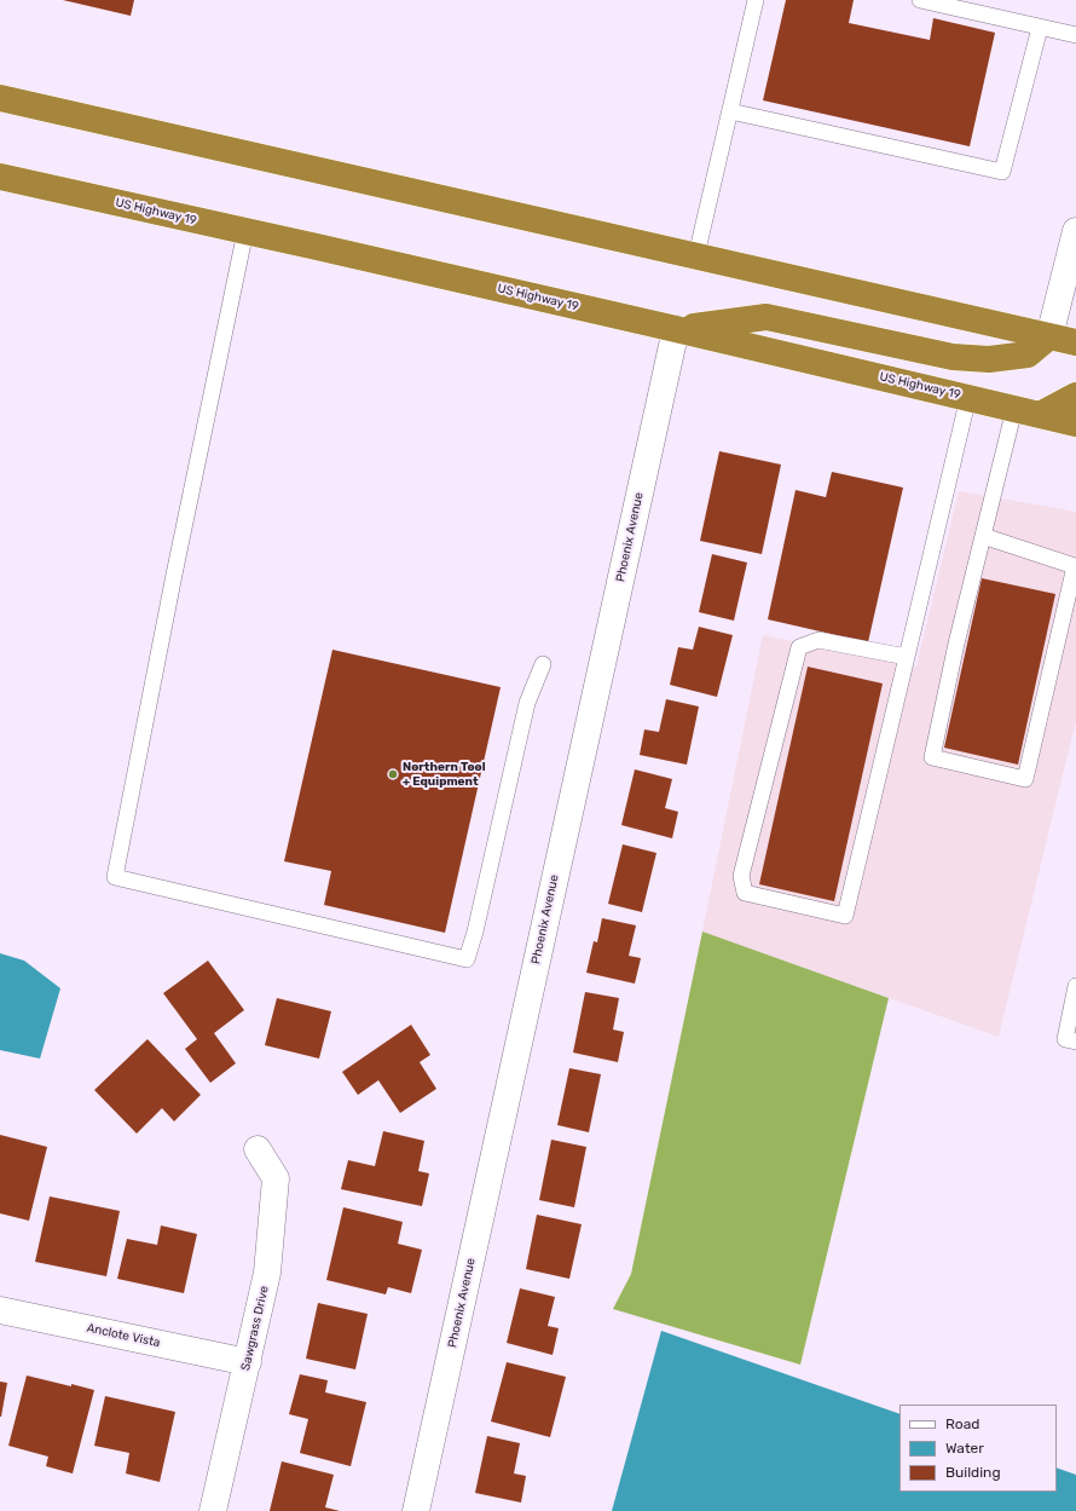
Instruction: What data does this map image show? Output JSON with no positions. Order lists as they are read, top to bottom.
{
  "streets": {
    "highway": ["US Highway 19"],
    "street": ["Phoenix Avenue", "Sawgrass Drive", "Anclote Vista"]
  },
  "crossings": [
    ["US Highway 19", "Phoenix Avenue"],
    ["Sawgrass Drive", "Anclote Vista"]
  ],
  "places": ["Northern Tool + Equipment"],
  "legend": ["Road", "Water", "Building"]
}
